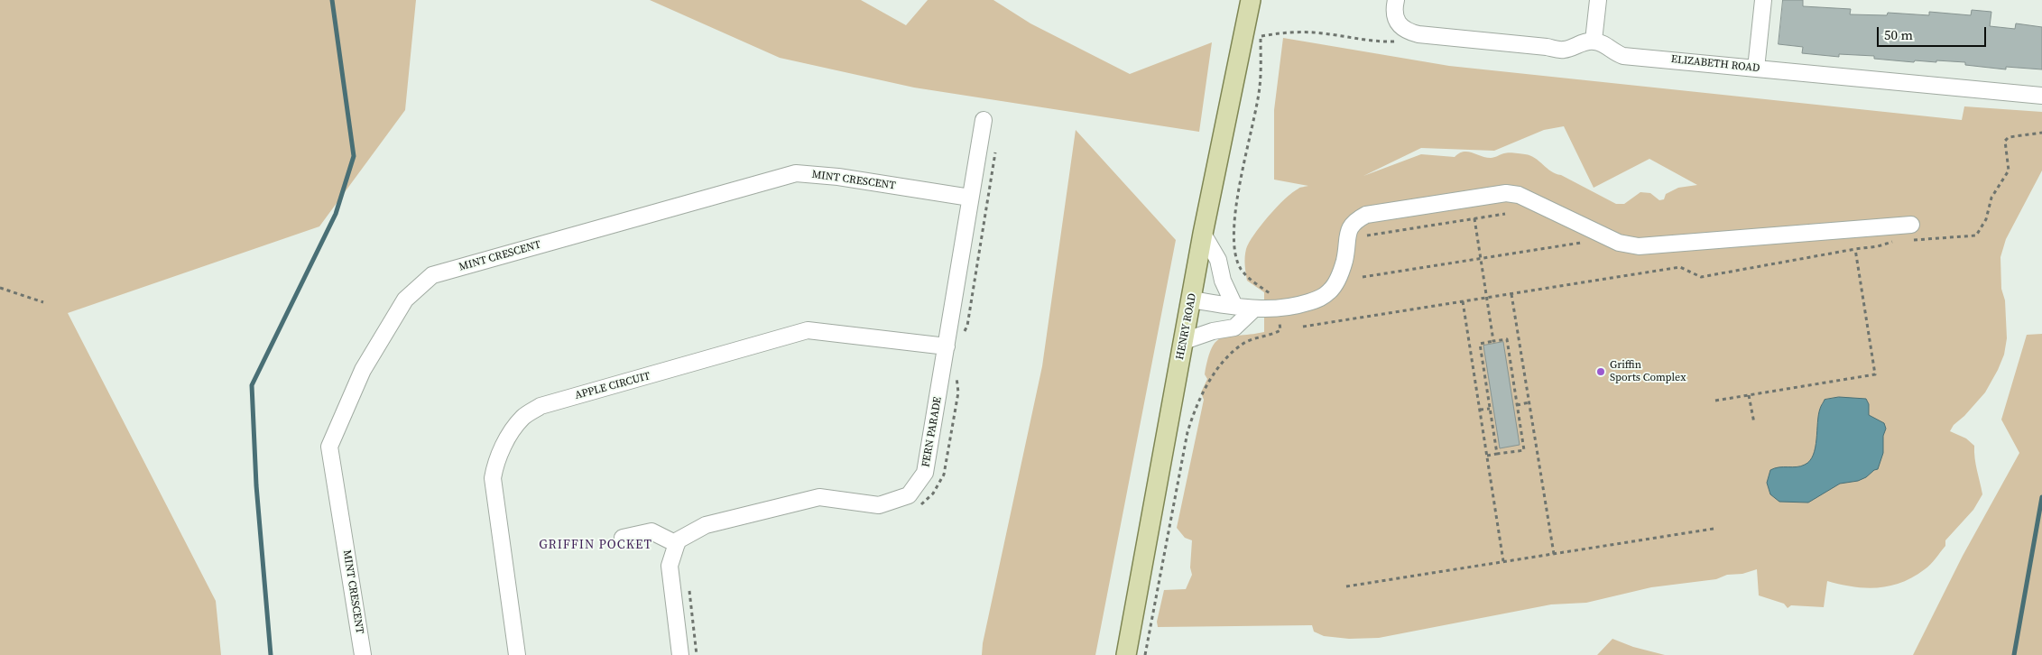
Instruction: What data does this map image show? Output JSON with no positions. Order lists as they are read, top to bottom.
{
  "streets": {
    "main road": ["HENRY ROAD"],
    "street": [
      "ELIZABETH ROAD",
      "MINT CRESCENT",
      "APPLE CIRCUIT",
      "FERN PARADE"
    ]
  },
  "crossings": [
    ["MINT CRESCENT", "FERN PARADE"],
    ["APPLE CIRCUIT", "FERN PARADE"]
  ],
  "districts": ["GRIFFIN POCKET"],
  "places": ["Griffin Sports Complex"],
  "scale_bar": "50 m"
}
